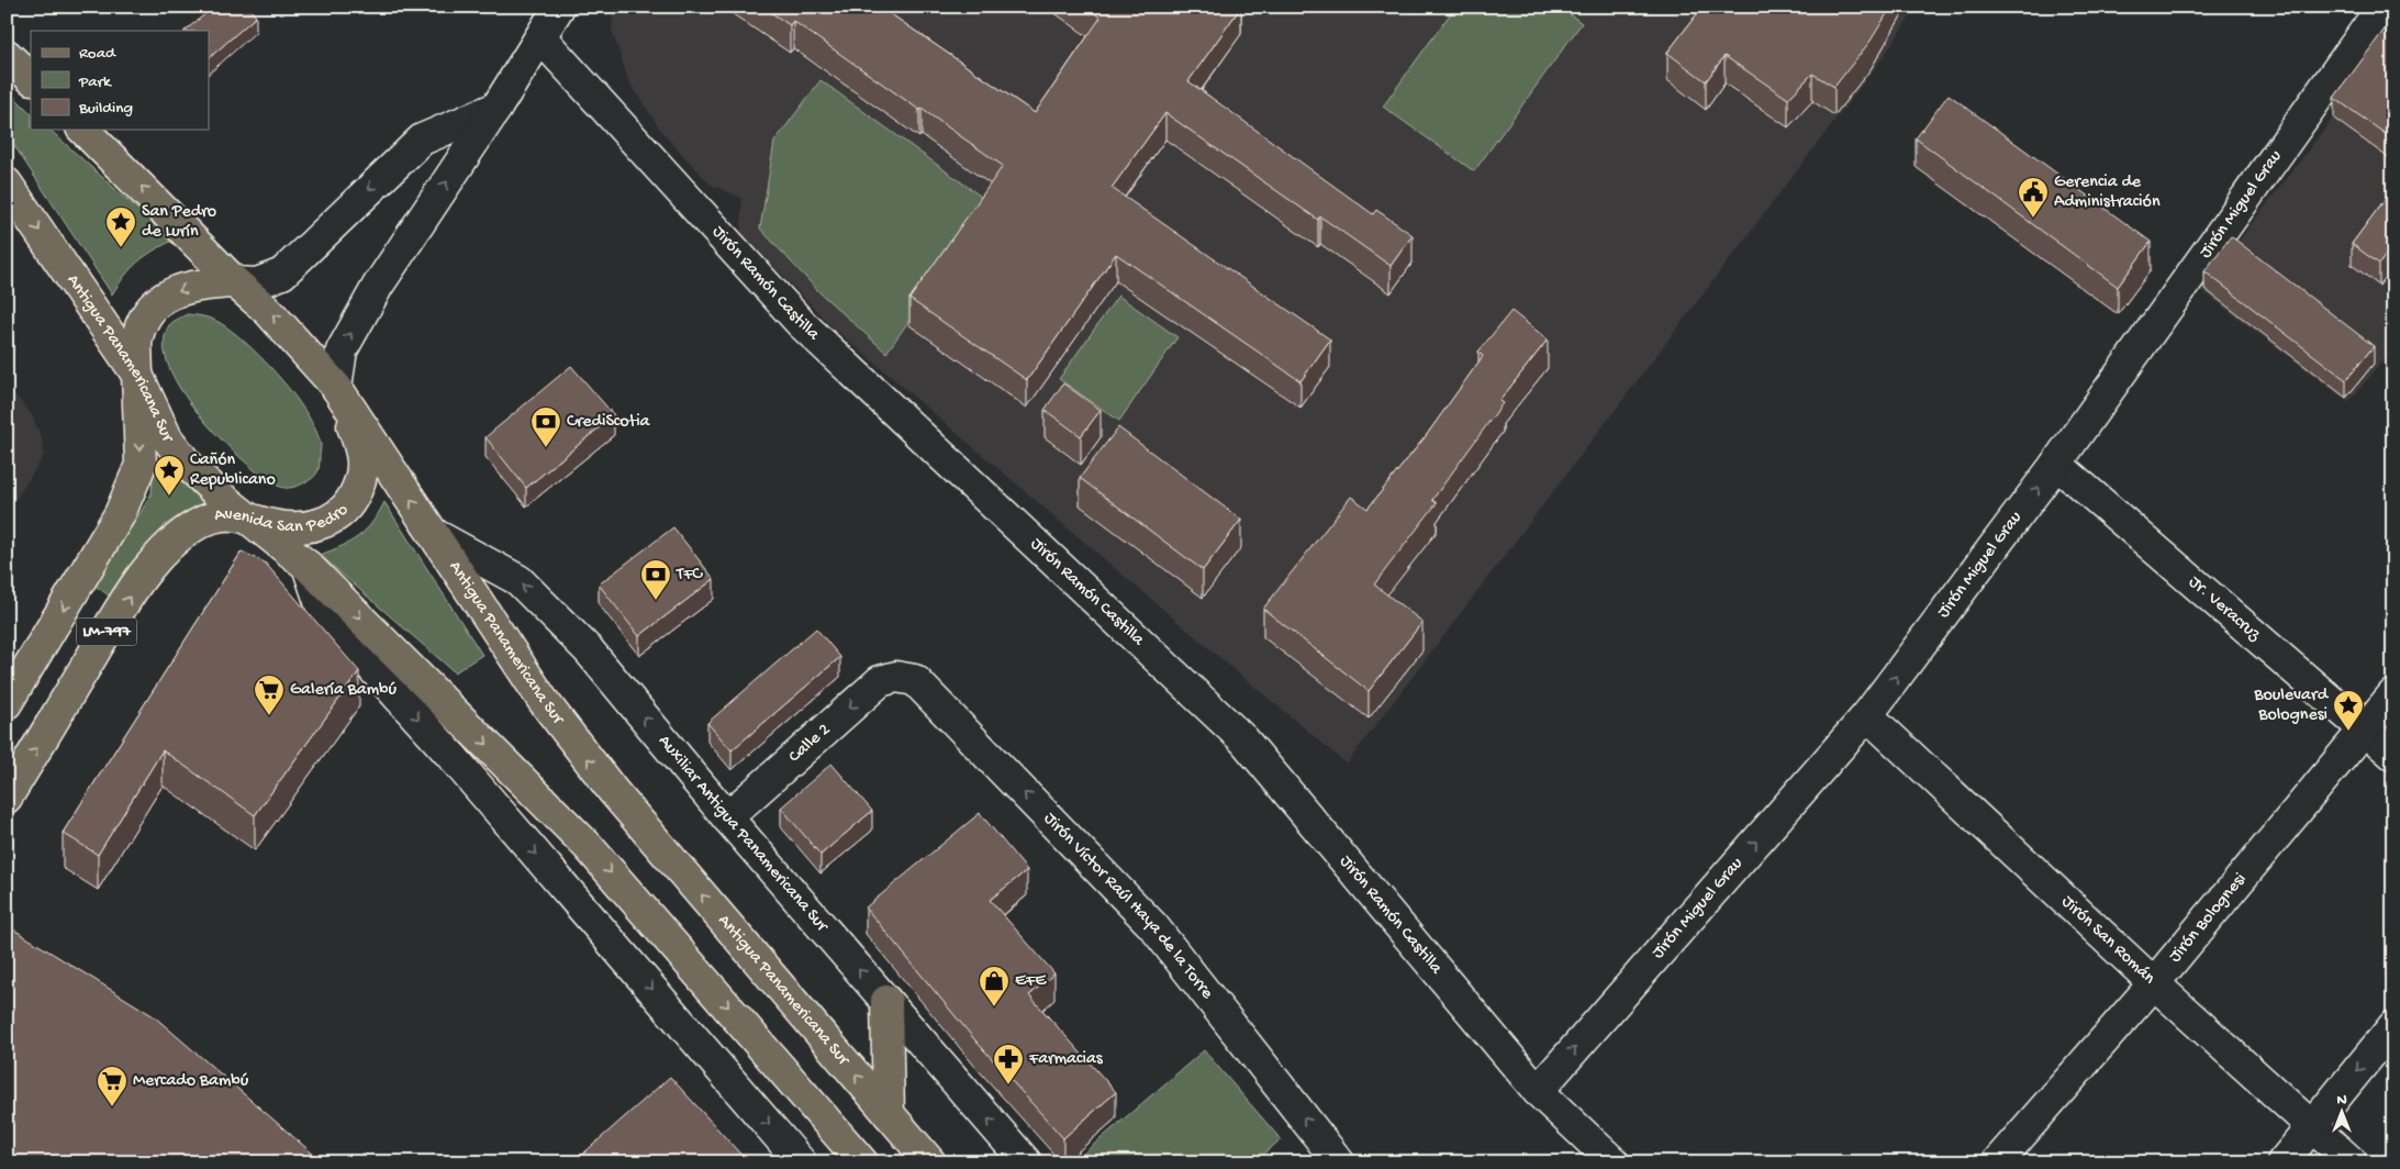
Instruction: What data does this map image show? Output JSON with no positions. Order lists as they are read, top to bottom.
{
  "streets": {
    "main road": ["Antigua Panamericana Sur", "Avenida San Pedro", "LM-797"],
    "street": [
      "Jirón Miguel Grau",
      "Jirón Ramón Castilla",
      "Jr. Veracruz",
      "Calle 2",
      "Auxiliar Antigua Panamericana Sur",
      "Jirón Víctor Raúl Haya de la Torre",
      "Jirón Bolognesi",
      "Jirón San Román"
    ]
  },
  "crossings": [
    ["Jirón Miguel Grau", "Jirón Ramón Castilla"],
    ["Jirón Miguel Grau", "Jr. Veracruz"],
    ["Jirón Miguel Grau", "Jirón San Román"],
    ["Antigua Panamericana Sur", "Avenida San Pedro"],
    ["Antigua Panamericana Sur", "LM-797"],
    ["Antigua Panamericana Sur", "Auxiliar Antigua Panamericana Sur"],
    ["Jr. Veracruz", "Jirón Bolognesi"],
    ["Calle 2", "Auxiliar Antigua Panamericana Sur"],
    ["Calle 2", "Jirón Víctor Raúl Haya de la Torre"],
    ["Jirón Bolognesi", "Jirón San Román"]
  ],
  "one_way": ["Jirón Miguel Grau", "Calle 2", "Jirón Víctor Raúl Haya de la Torre"],
  "places": {
    "public building": ["Gerencia de Administración"],
    "place": ["San Pedro de Lurín", "Cañón Republicano", "Boulevard Bolognesi"],
    "bank": ["CrediScotia", "TFC"],
    "supermarket": ["Galería Bambú", "Mercado Bambú"],
    "shop": ["EFE"],
    "pharmacy": ["Farmacias"]
  },
  "legend": ["Road", "Park", "Building"],
  "north": "top"
}
